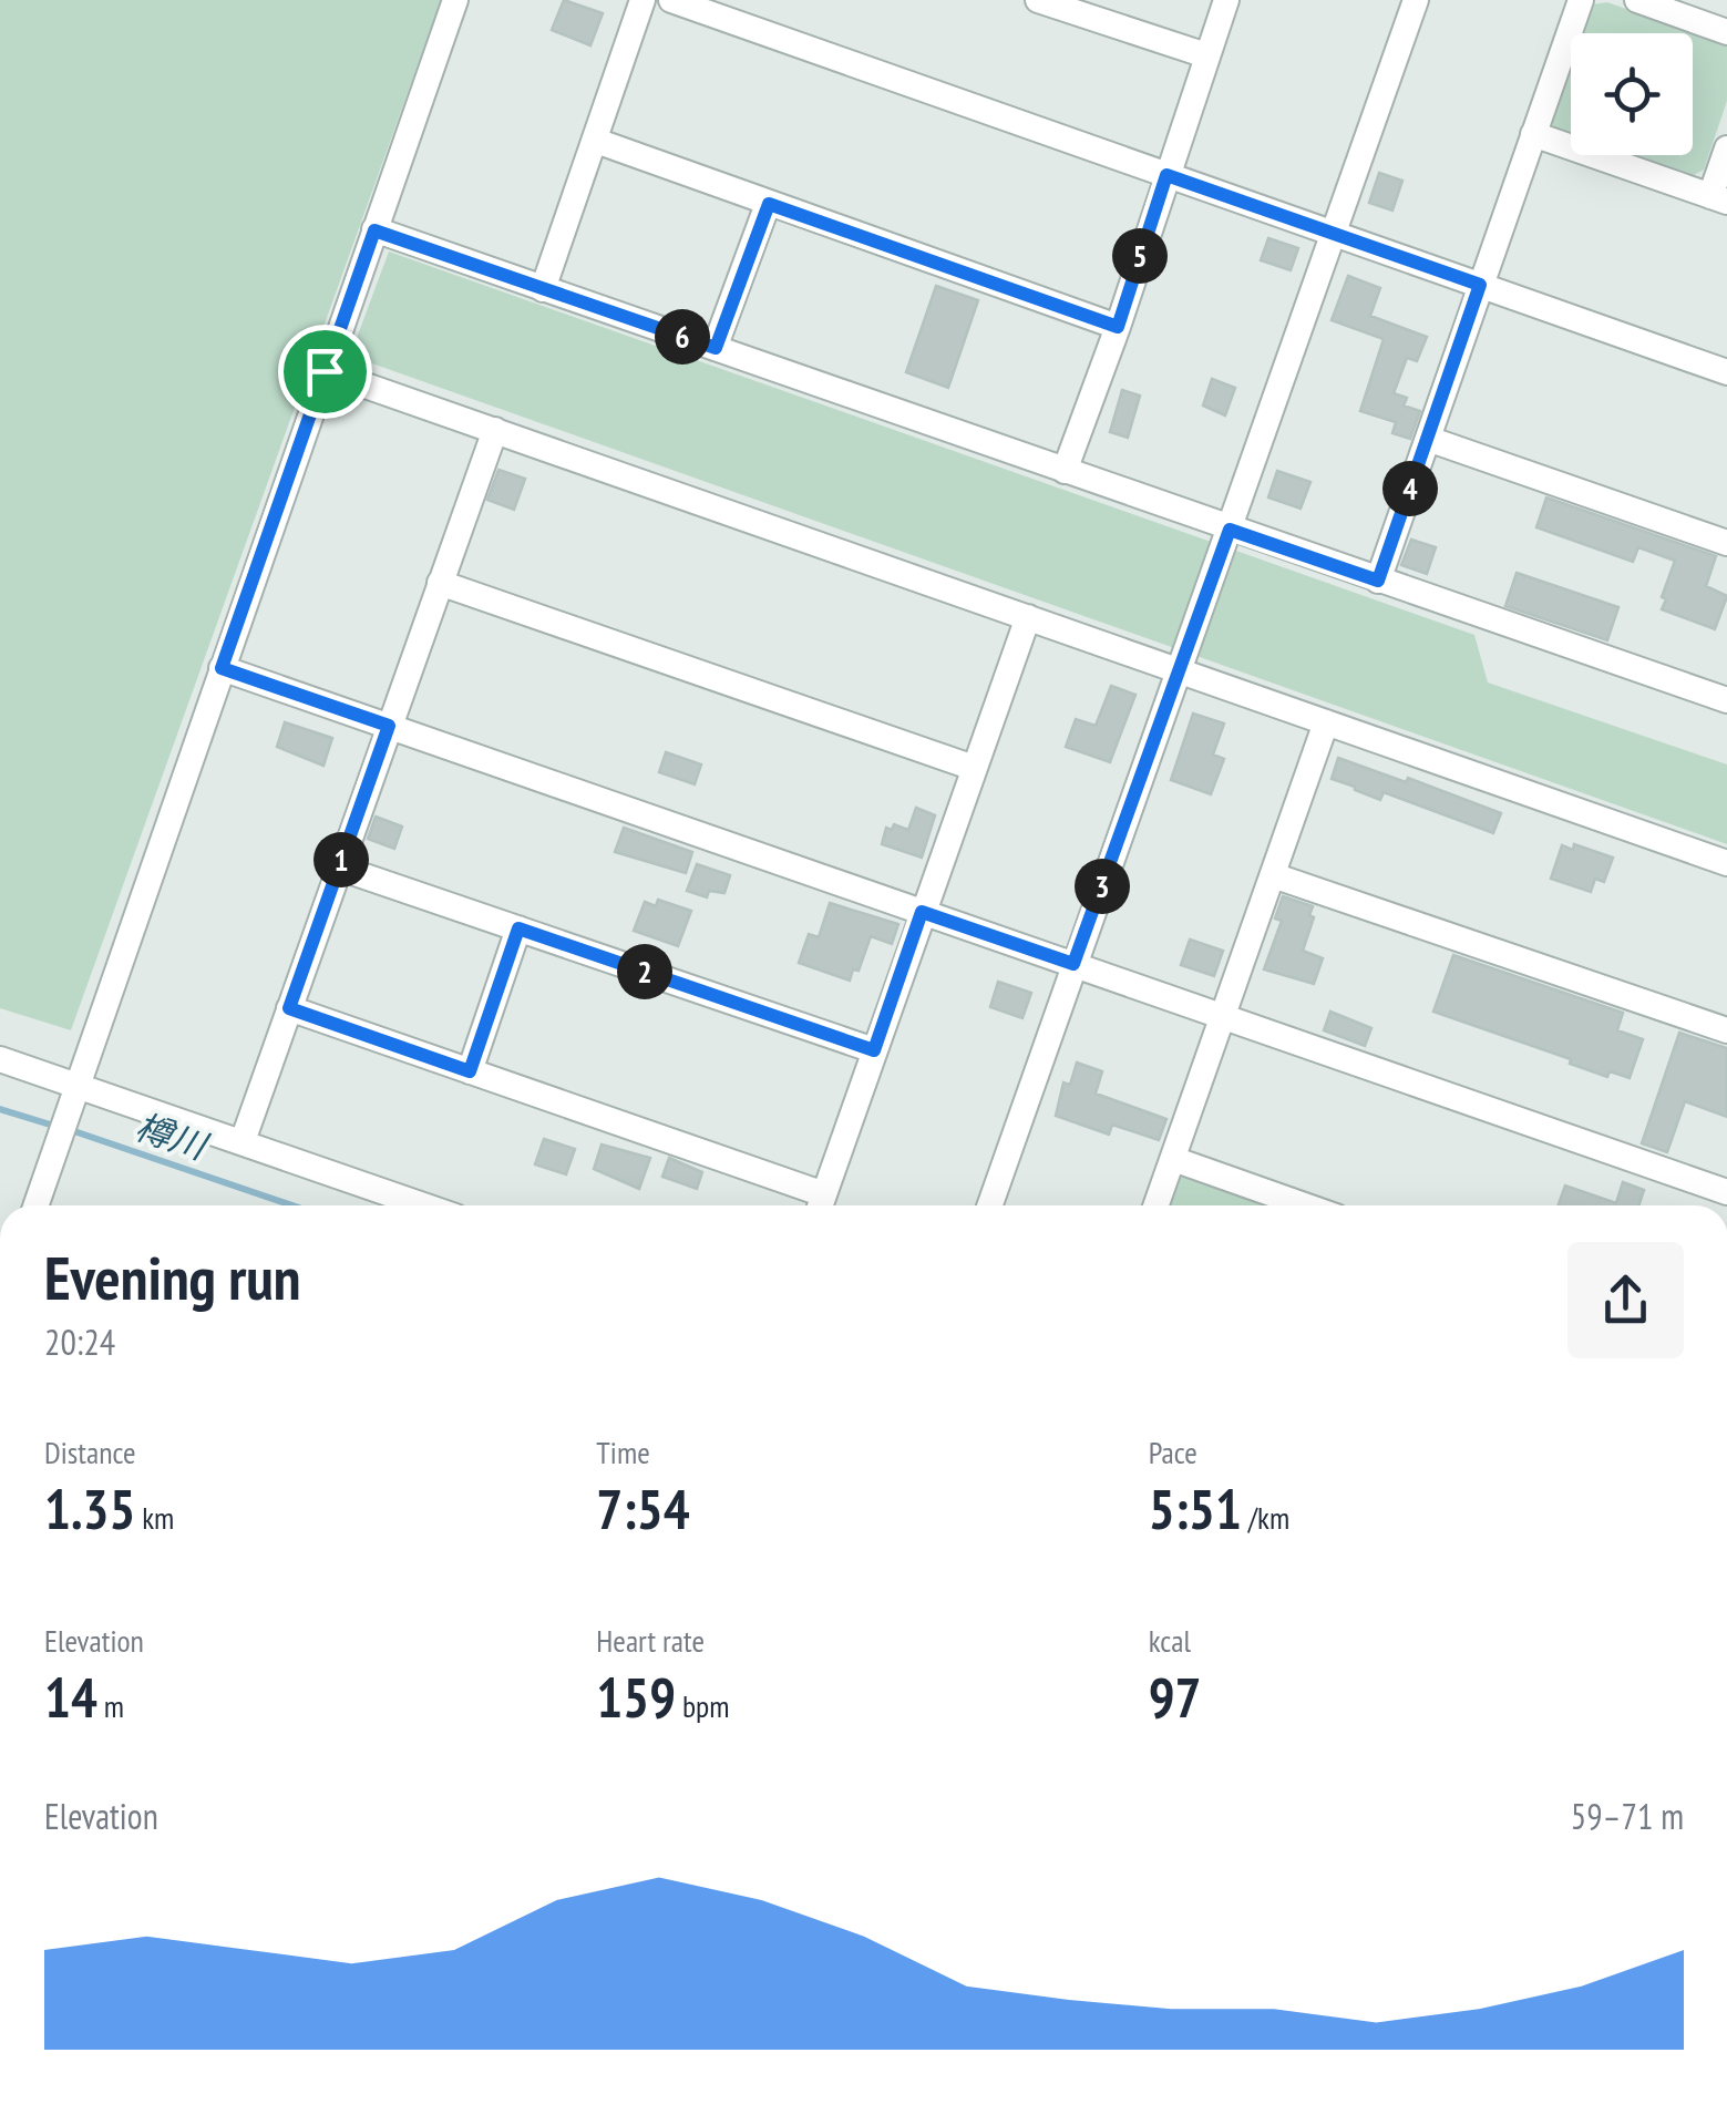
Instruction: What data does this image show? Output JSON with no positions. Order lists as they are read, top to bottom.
{
  "water": ["樽川"],
  "page": {
    "pins": [
      "5",
      "6",
      "4",
      "1",
      "3",
      "2"
    ],
    "heading": ["Evening run", "20:24"],
    "stats": [
      ["Distance", "1.35 km"],
      ["Time", "7:54"],
      ["Pace", "5:51 /km"],
      ["Elevation", "14 m"],
      ["Heart rate", "159 bpm"],
      ["kcal", "97"]
    ],
    "chart": ["Elevation", "59–71 m"]
  }
}
